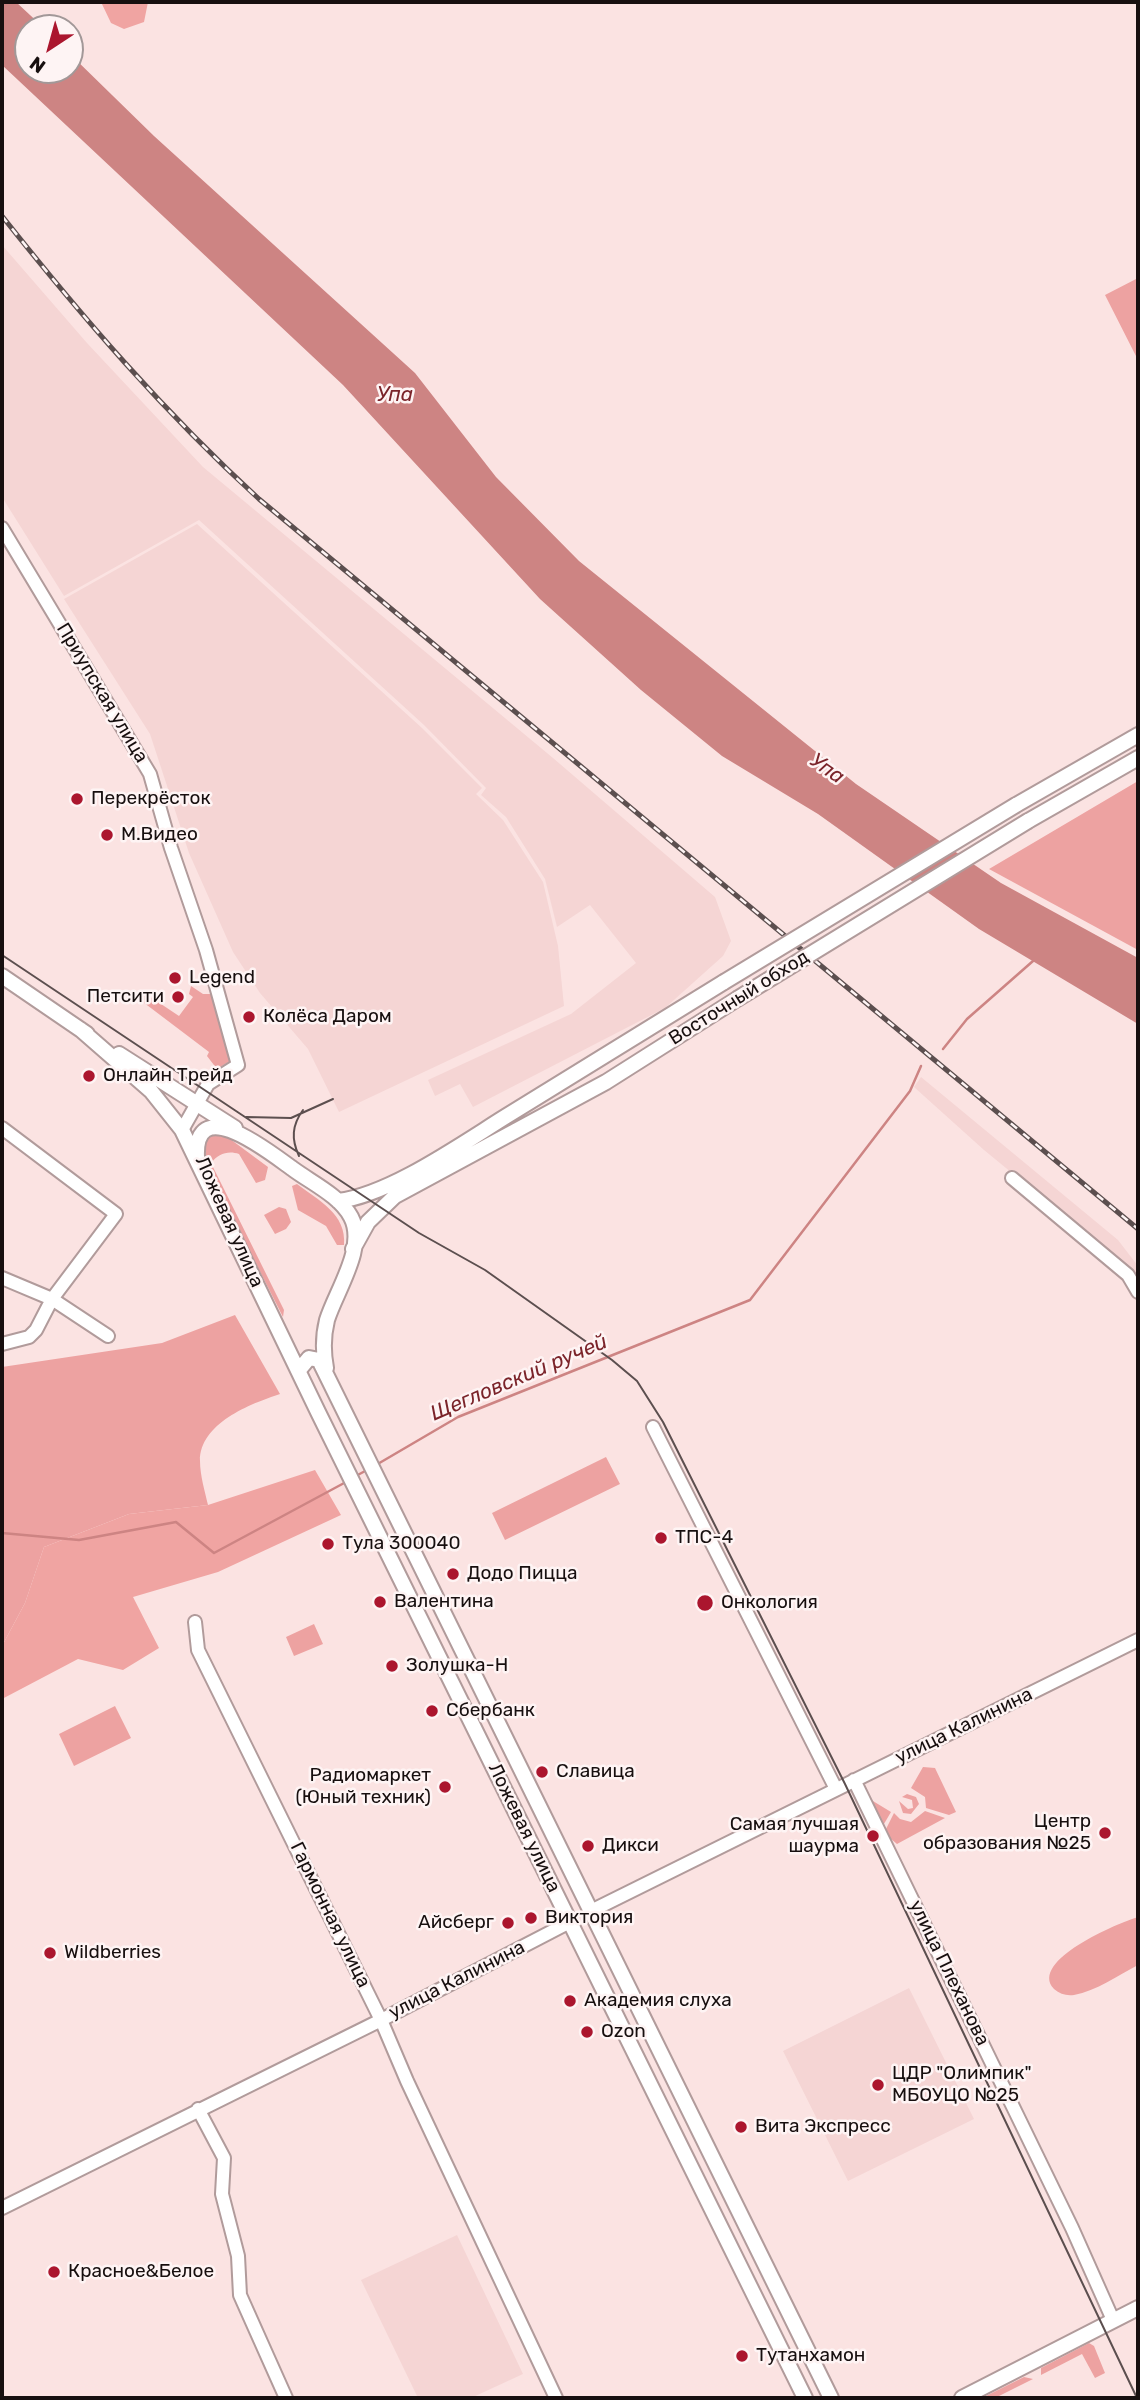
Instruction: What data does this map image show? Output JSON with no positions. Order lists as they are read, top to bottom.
{
  "streets": {
    "main road": ["Восточный обход", "Ложевая улица", "улица Калинина"],
    "street": ["Приупская улица", "Гармонная улица", "улица Плеханова"]
  },
  "crossings": [
    ["Восточный обход", "Ложевая улица"],
    ["Ложевая улица", "улица Калинина"],
    ["улица Калинина", "Гармонная улица"],
    ["улица Калинина", "улица Плеханова"]
  ],
  "water": ["Упа", "Щегловский ручей"],
  "places": [
    "Перекрёсток",
    "М.Видео",
    "Legend",
    "Петсити",
    "Колёса Даром",
    "Онлайн Трейд",
    "ТПС-4",
    "Тула 300040",
    "Додо Пицца",
    "Валентина",
    "Онкология",
    "Золушка-Н",
    "Сбербанк",
    "Славица",
    "Радиомаркет (Юный техник)",
    "Центр образования №25",
    "Самая лучшая шаурма",
    "Дикси",
    "Виктория",
    "Айсберг",
    "Wildberries",
    "Академия слуха",
    "Ozon",
    "ЦДР \"Олимпик\" МБОУЦО №25",
    "Вита Экспресс",
    "Красное&Белое",
    "Тутанхамон"
  ],
  "north": "bottom left"
}
